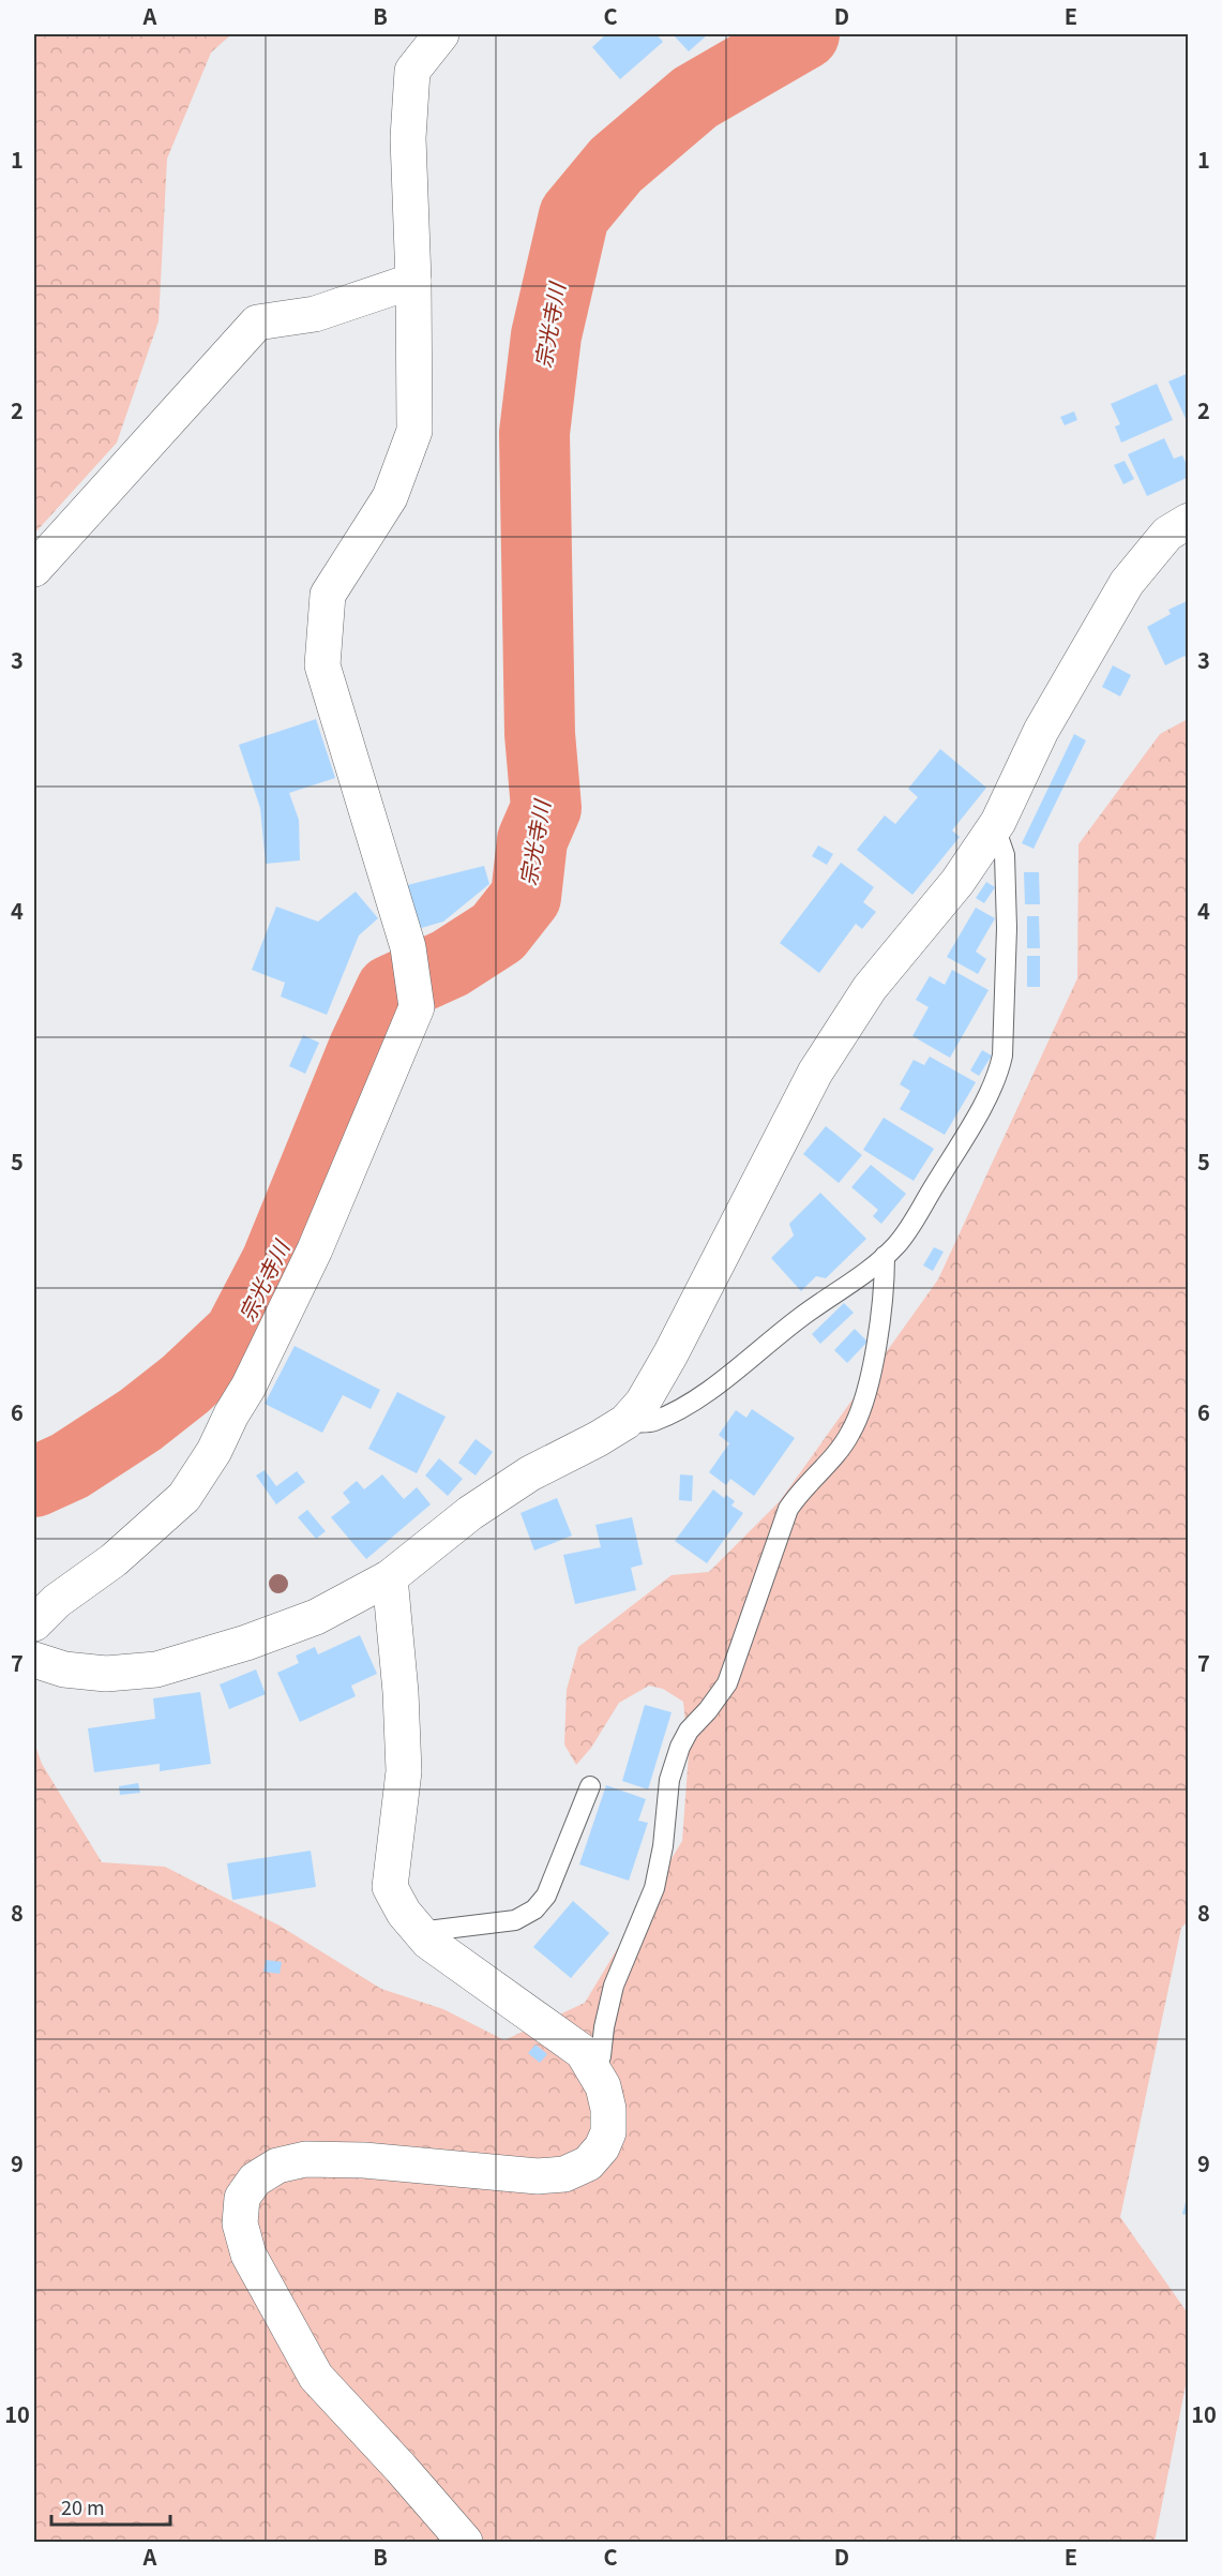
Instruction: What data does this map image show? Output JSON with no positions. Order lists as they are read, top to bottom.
{
  "water": ["宗光寺川"],
  "scale_bar": "20 m",
  "grid": {
    "columns": [
      "A",
      "B",
      "C",
      "D",
      "E"
    ],
    "rows": [
      "1",
      "2",
      "3",
      "4",
      "5",
      "6",
      "7",
      "8",
      "9",
      "10"
    ]
  }
}
